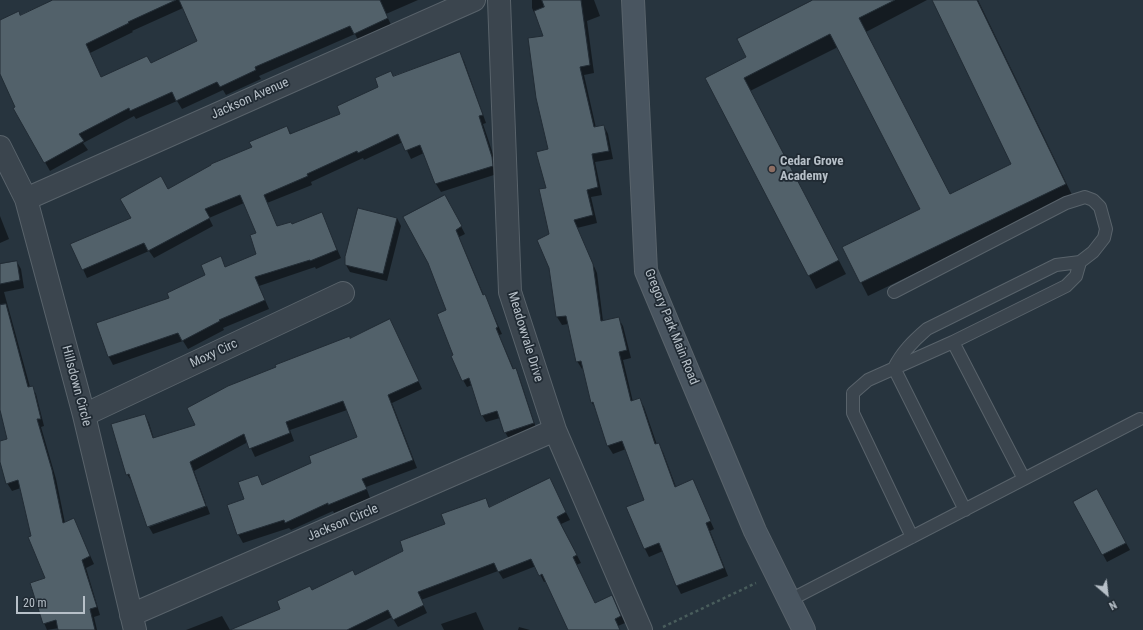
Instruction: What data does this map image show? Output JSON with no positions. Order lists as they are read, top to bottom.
{
  "streets": {
    "street": [
      "Jackson Avenue",
      "Gregory Park Main Road",
      "Meadowvale Drive",
      "Moxy Circ",
      "Hillsdown Circle",
      "Jackson Circle"
    ]
  },
  "crossings": [
    ["Jackson Avenue", "Hillsdown Circle"],
    ["Meadowvale Drive", "Jackson Circle"],
    ["Moxy Circ", "Hillsdown Circle"],
    ["Hillsdown Circle", "Jackson Circle"]
  ],
  "places": ["Cedar Grove Academy"],
  "scale_bar": "20 m",
  "north": "bottom right"
}
